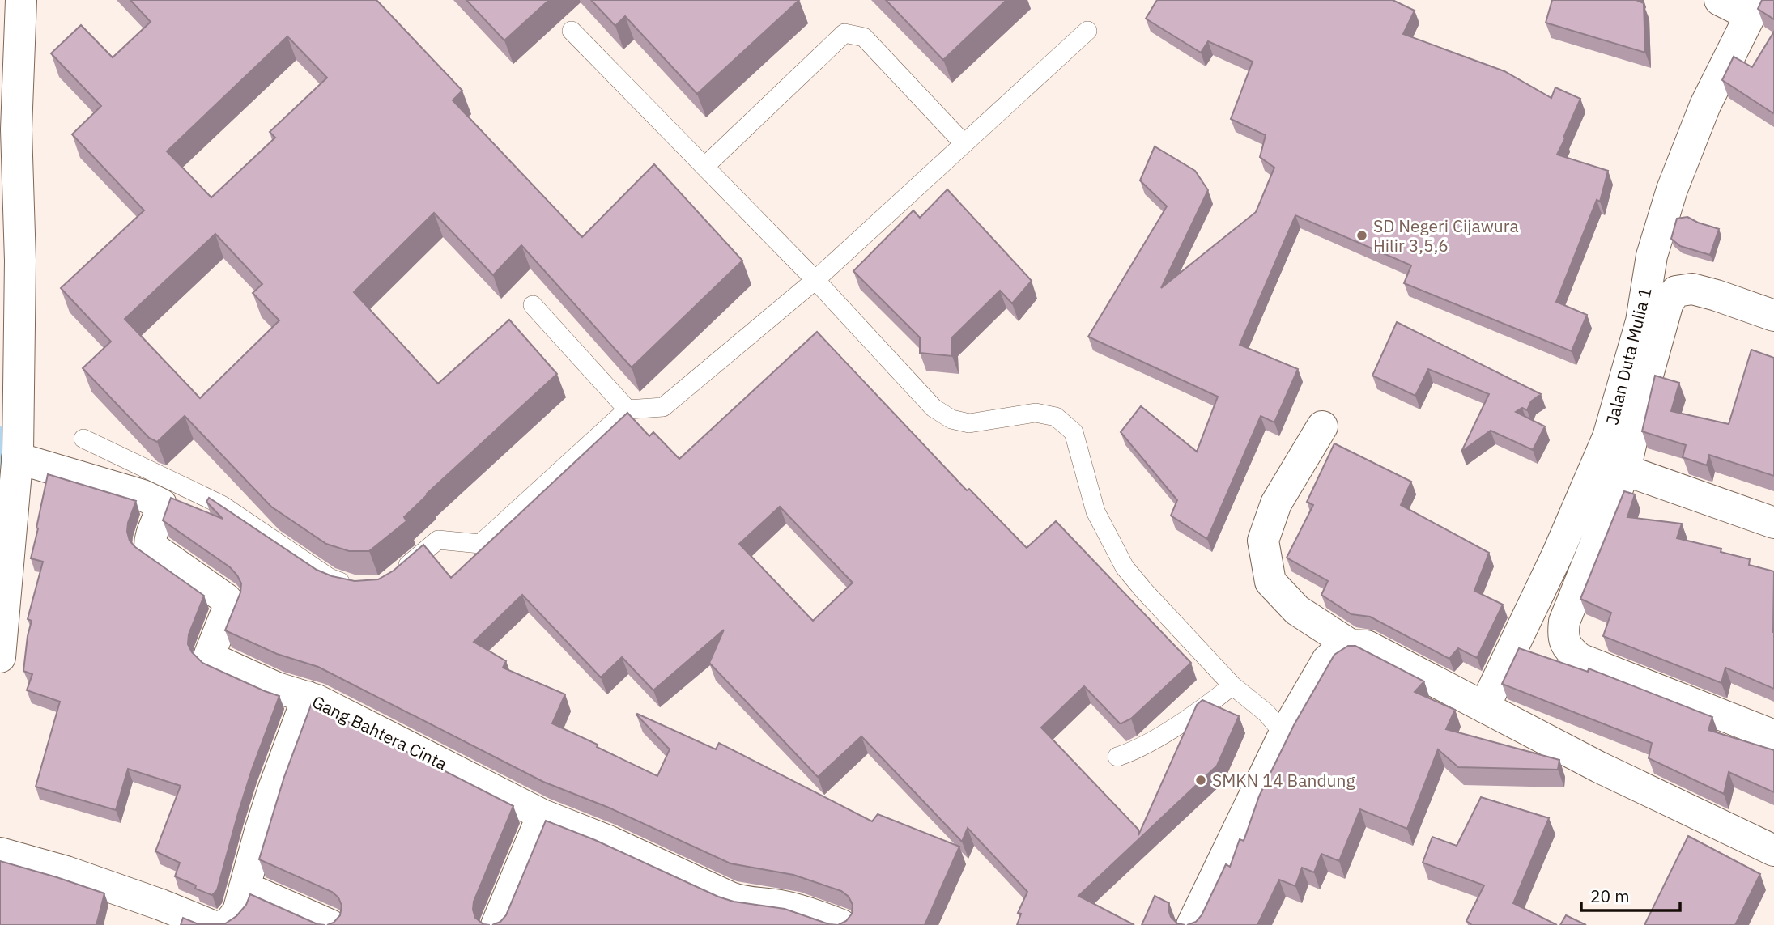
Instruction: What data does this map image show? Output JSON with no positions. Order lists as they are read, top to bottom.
{
  "streets": {
    "street": ["Jalan Duta Mulia 1", "Gang Bahtera Cinta"]
  },
  "places": ["SD Negeri Cijawura Hilir 3,5,6", "SMKN 14 Bandung"],
  "scale_bar": "20 m"
}
